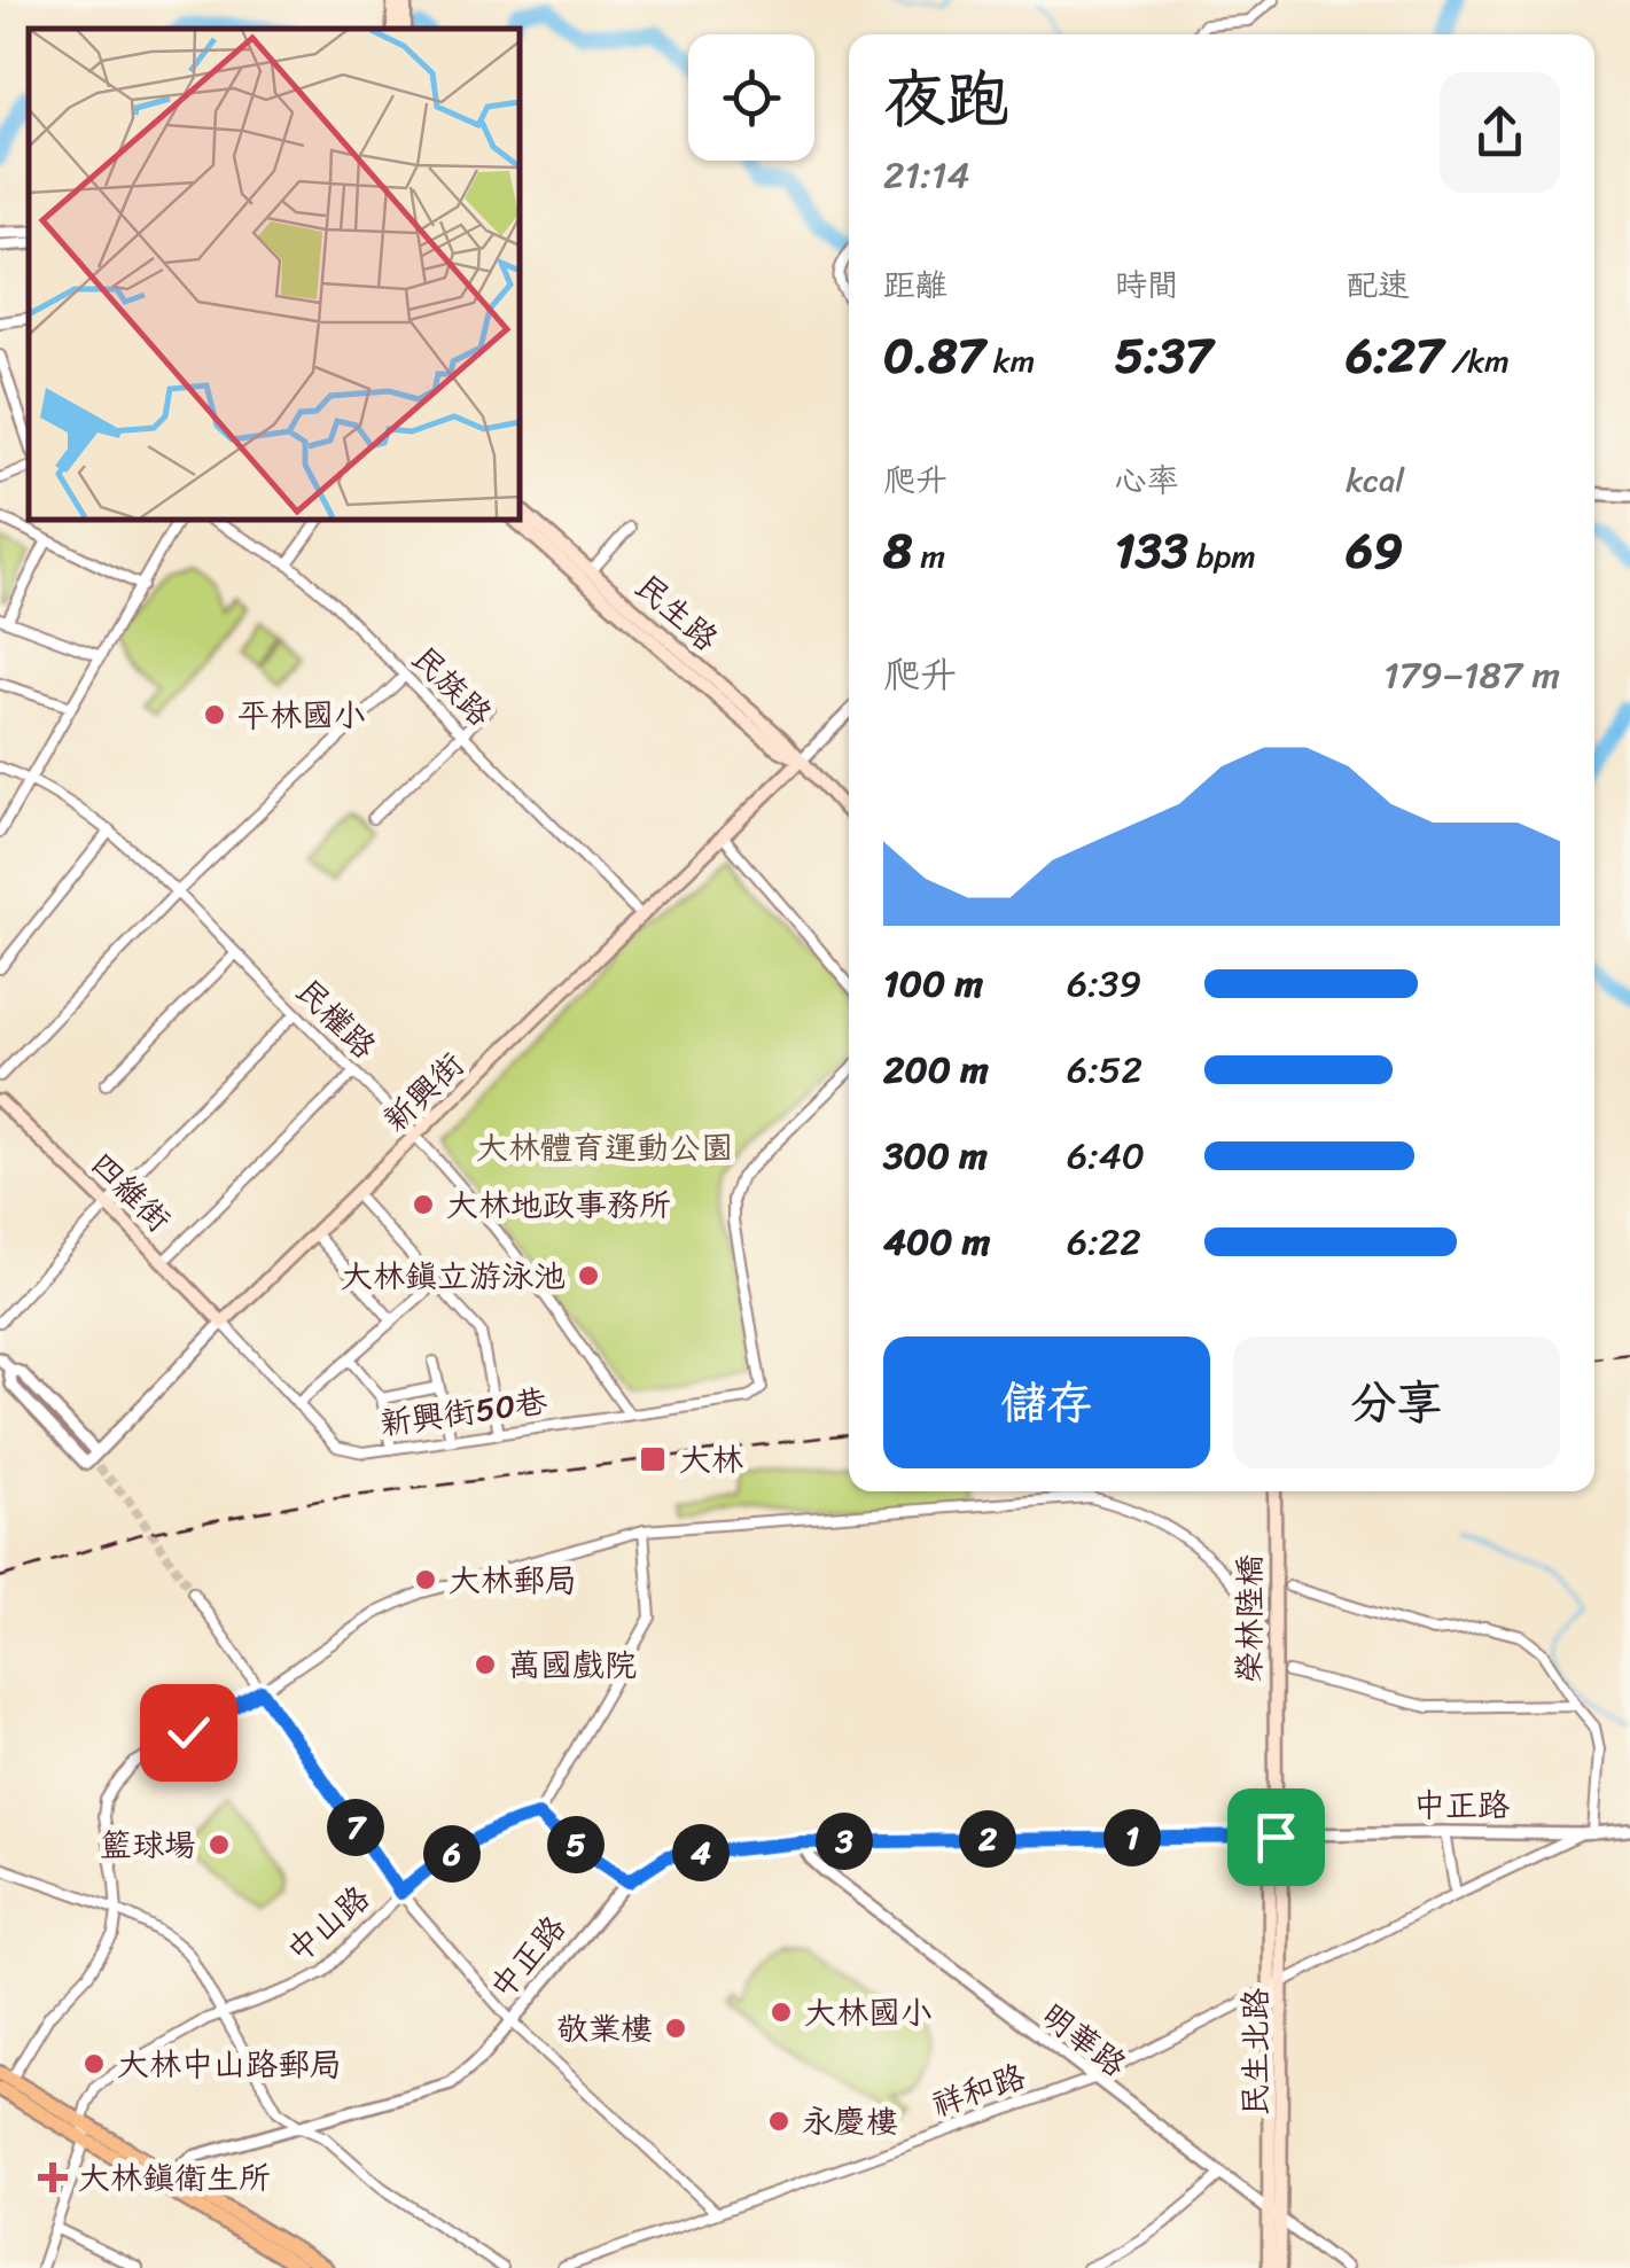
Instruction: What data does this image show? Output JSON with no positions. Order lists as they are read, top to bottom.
{
  "streets": {
    "main road": [
      "民生路",
      "新興街",
      "四維街",
      "榮林陸橋",
      "民生北路"
    ],
    "street": [
      "民族路",
      "民權路",
      "新興街50巷",
      "中正路",
      "中山路",
      "明華路",
      "祥和路"
    ]
  },
  "crossings": [
    ["民生路", "新興街"],
    ["民族路", "新興街"],
    ["民權路", "新興街"],
    ["民權路", "新興街50巷"],
    ["新興街", "四維街"],
    ["新興街", "新興街50巷"],
    ["四維街", "新興街50巷"],
    ["榮林陸橋", "民生北路"],
    ["中正路", "明華路"],
    ["中正路", "民生北路"],
    ["中正路", "祥和路"],
    ["明華路", "民生北路"],
    ["明華路", "祥和路"],
    ["民生北路", "祥和路"]
  ],
  "parks": ["大林體育運動公園"],
  "places": {
    "other": [
      "平林國小",
      "大林地政事務所",
      "大林鎮立游泳池",
      "大林郵局",
      "萬國戲院",
      "籃球場",
      "大林國小",
      "敬業樓",
      "大林中山路郵局",
      "永慶樓"
    ],
    "transit": ["大林"],
    "health": ["大林鎮衛生所"]
  },
  "page": {
    "heading": ["夜跑", "21:14"],
    "stats": [
      ["距離", "0.87 km"],
      ["時間", "5:37"],
      ["配速", "6:27 /km"],
      ["爬升", "8 m"],
      ["心率", "133 bpm"],
      ["kcal", "69"]
    ],
    "chart": ["爬升", "179–187 m"],
    "list": [
      {
        "name": "100 m",
        "note": "6:39"
      },
      {
        "name": "200 m",
        "note": "6:52"
      },
      {
        "name": "300 m",
        "note": "6:40"
      },
      {
        "name": "400 m",
        "note": "6:22"
      }
    ],
    "buttons": ["儲存", "分享"],
    "pins": [
      "7",
      "1",
      "2",
      "3",
      "5",
      "4",
      "6"
    ]
  }
}
